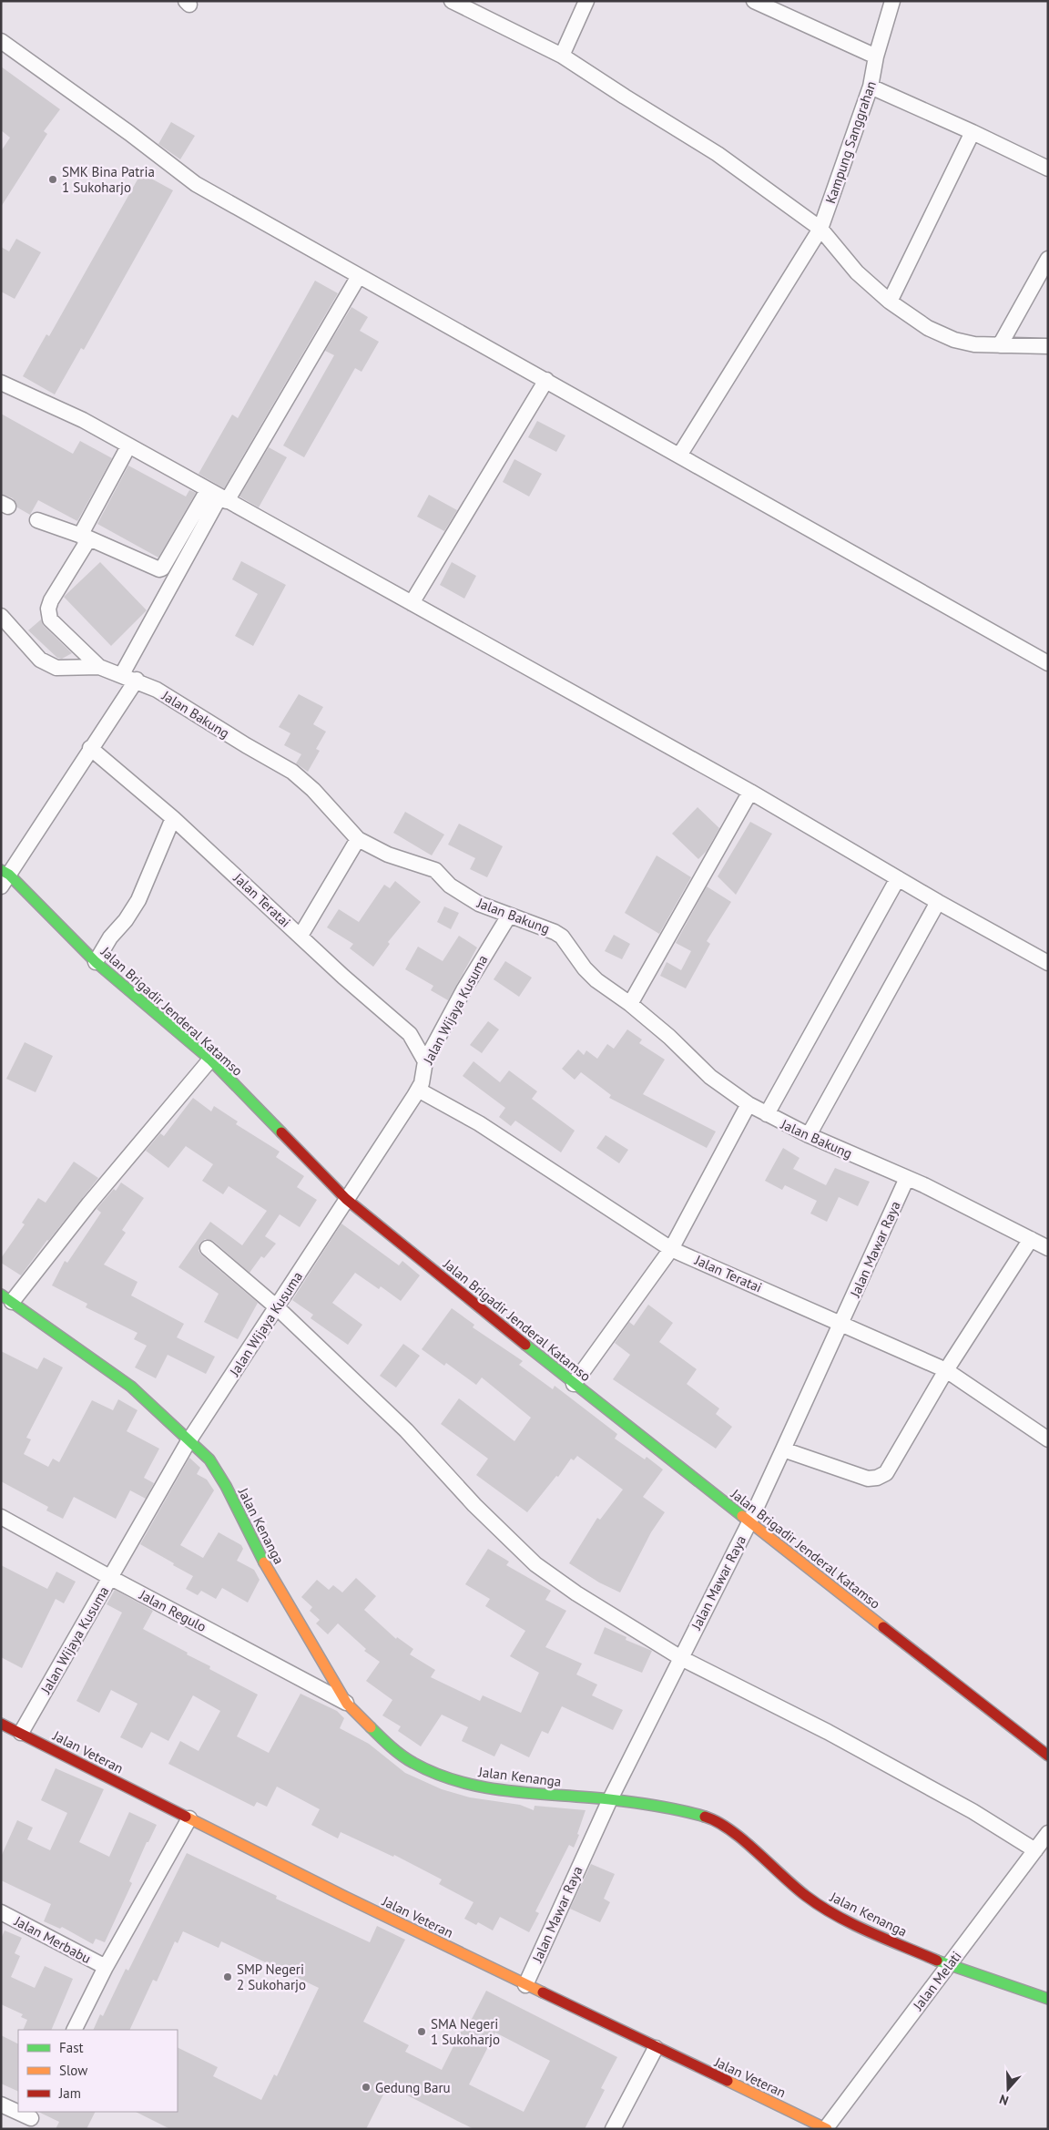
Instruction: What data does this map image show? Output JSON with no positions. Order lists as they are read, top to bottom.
{
  "streets": {
    "street": [
      "Kampung Sanggrahan",
      "Jalan Bakung",
      "Jalan Teratai",
      "Jalan Wijaya Kusuma",
      "Jalan Brigadir Jenderal Katamso",
      "Jalan Mawar Raya",
      "Jalan Kenanga",
      "Jalan Regulo",
      "Jalan Veteran",
      "Jalan Merbabu",
      "Jalan Melati"
    ]
  },
  "crossings": [
    ["Jalan Bakung", "Jalan Wijaya Kusuma"],
    ["Jalan Bakung", "Jalan Mawar Raya"],
    ["Jalan Teratai", "Jalan Wijaya Kusuma"],
    ["Jalan Teratai", "Jalan Mawar Raya"],
    ["Jalan Wijaya Kusuma", "Jalan Brigadir Jenderal Katamso"],
    ["Jalan Wijaya Kusuma", "Jalan Kenanga"],
    ["Jalan Wijaya Kusuma", "Jalan Regulo"],
    ["Jalan Wijaya Kusuma", "Jalan Veteran"],
    ["Jalan Brigadir Jenderal Katamso", "Jalan Mawar Raya"],
    ["Jalan Mawar Raya", "Jalan Kenanga"],
    ["Jalan Mawar Raya", "Jalan Veteran"],
    ["Jalan Kenanga", "Jalan Regulo"],
    ["Jalan Kenanga", "Jalan Melati"],
    ["Jalan Veteran", "Jalan Melati"]
  ],
  "places": [
    "SMK Bina Patria 1 Sukoharjo",
    "SMP Negeri 2 Sukoharjo",
    "SMA Negeri 1 Sukoharjo",
    "Gedung Baru"
  ],
  "legend": ["Fast", "Slow", "Jam"],
  "north": "bottom"
}
